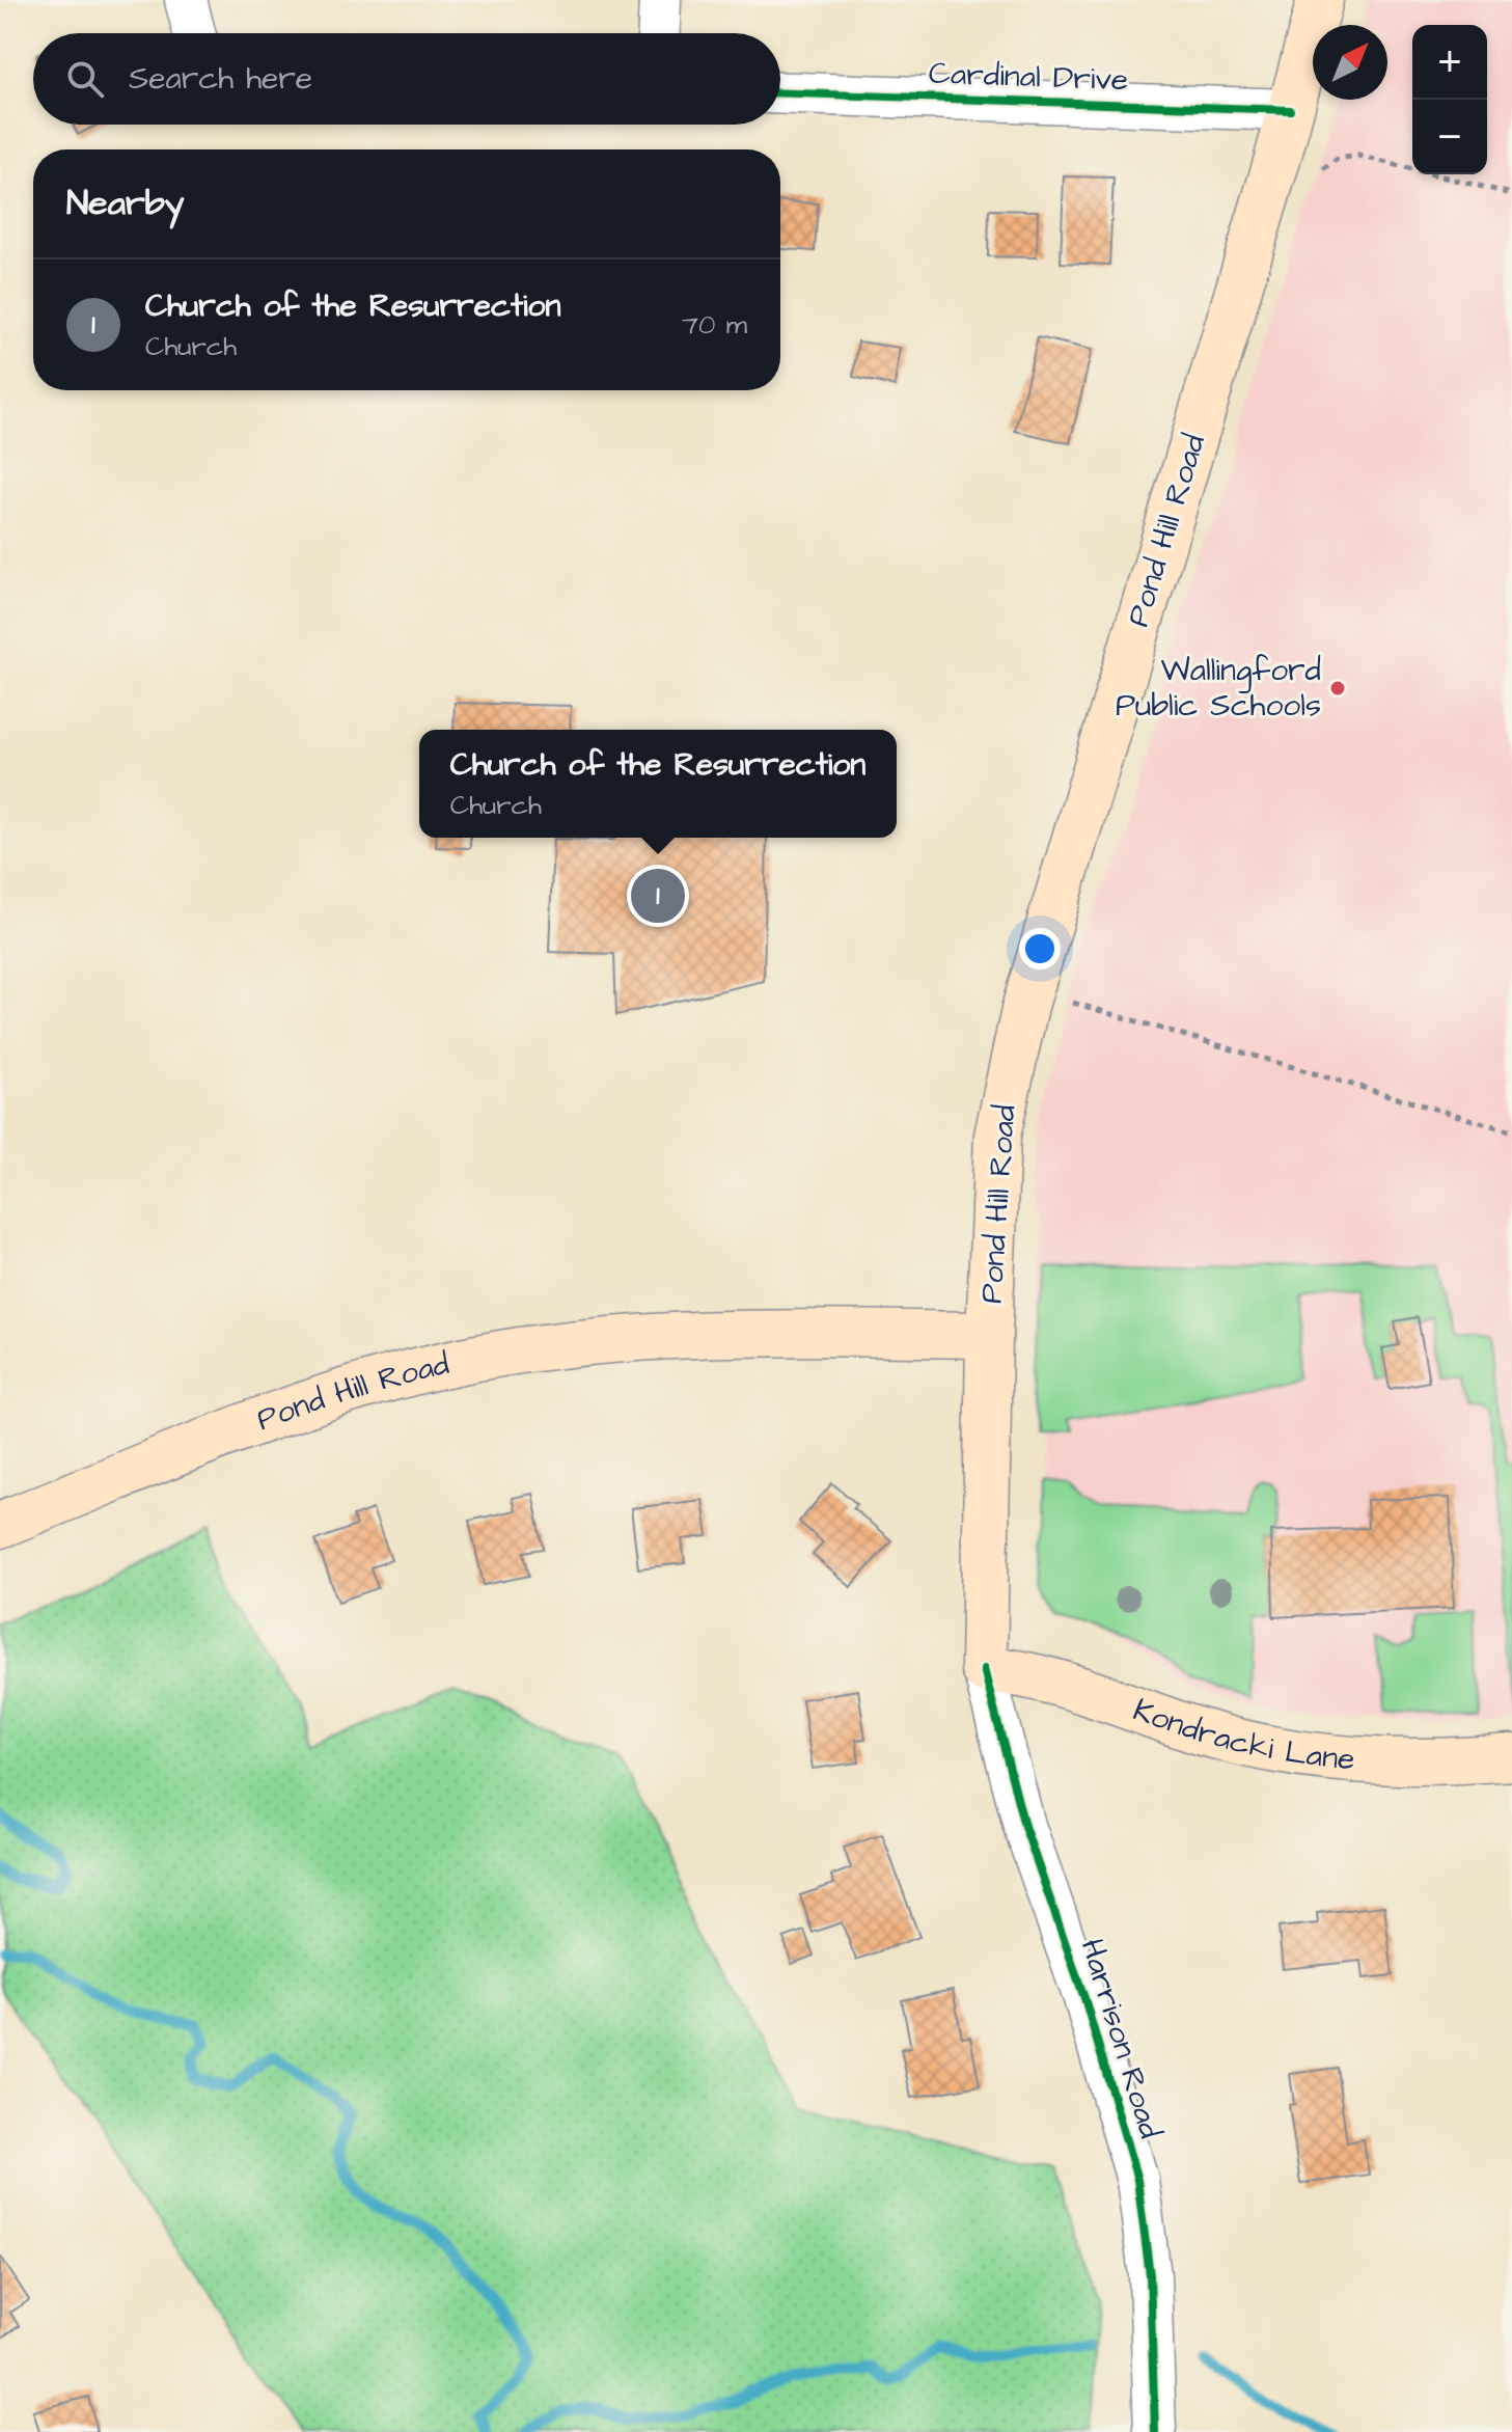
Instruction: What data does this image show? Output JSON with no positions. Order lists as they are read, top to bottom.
{
  "streets": {
    "main road": ["Pond Hill Road", "Kondracki Lane", "Harrison Road"],
    "street": ["Cardinal Drive"]
  },
  "crossings": [
    ["Cardinal Drive", "Pond Hill Road"],
    ["Pond Hill Road", "Harrison Road"],
    ["Kondracki Lane", "Harrison Road"]
  ],
  "places": ["Wallingford Public Schools"],
  "north": "top right",
  "page": {
    "map_buttons": ["+", "−"],
    "search": "Search here",
    "heading": "Nearby",
    "list": [
      {
        "mark": "1",
        "name": "Church of the Resurrection",
        "note": "Church",
        "value": "70 m"
      }
    ],
    "popup": ["Church of the Resurrection", "Church"],
    "pins": "1"
  }
}
